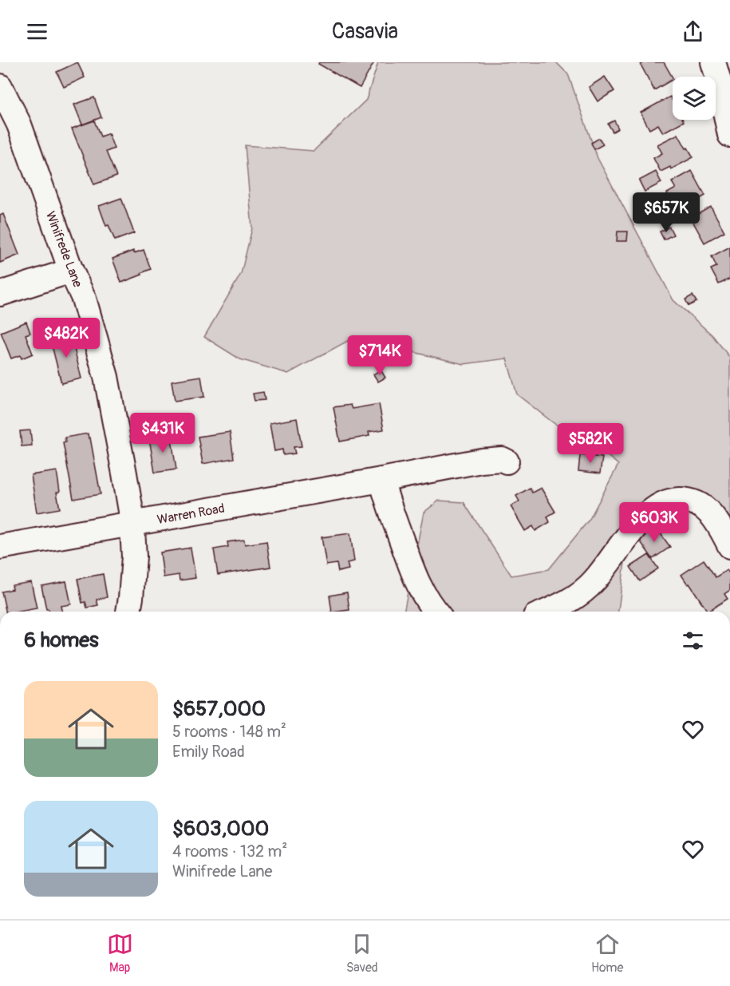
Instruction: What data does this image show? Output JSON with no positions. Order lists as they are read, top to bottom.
{
  "streets": {
    "street": ["Winifrede Lane", "Warren Road"]
  },
  "crossings": [
    ["Winifrede Lane", "Warren Road"]
  ],
  "page": {
    "header": "Casavia",
    "price": [
      "$657K",
      "$482K",
      "$714K",
      "$431K",
      "$582K",
      "$603K"
    ],
    "heading": "6 homes",
    "list": [
      {
        "name": "$657,000",
        "note": "5 rooms · 148 m² · Emily Road"
      },
      {
        "name": "$603,000",
        "note": "4 rooms · 132 m² · Winifrede Lane"
      }
    ],
    "tabs": ["Map", "Saved", "Home"]
  }
}
